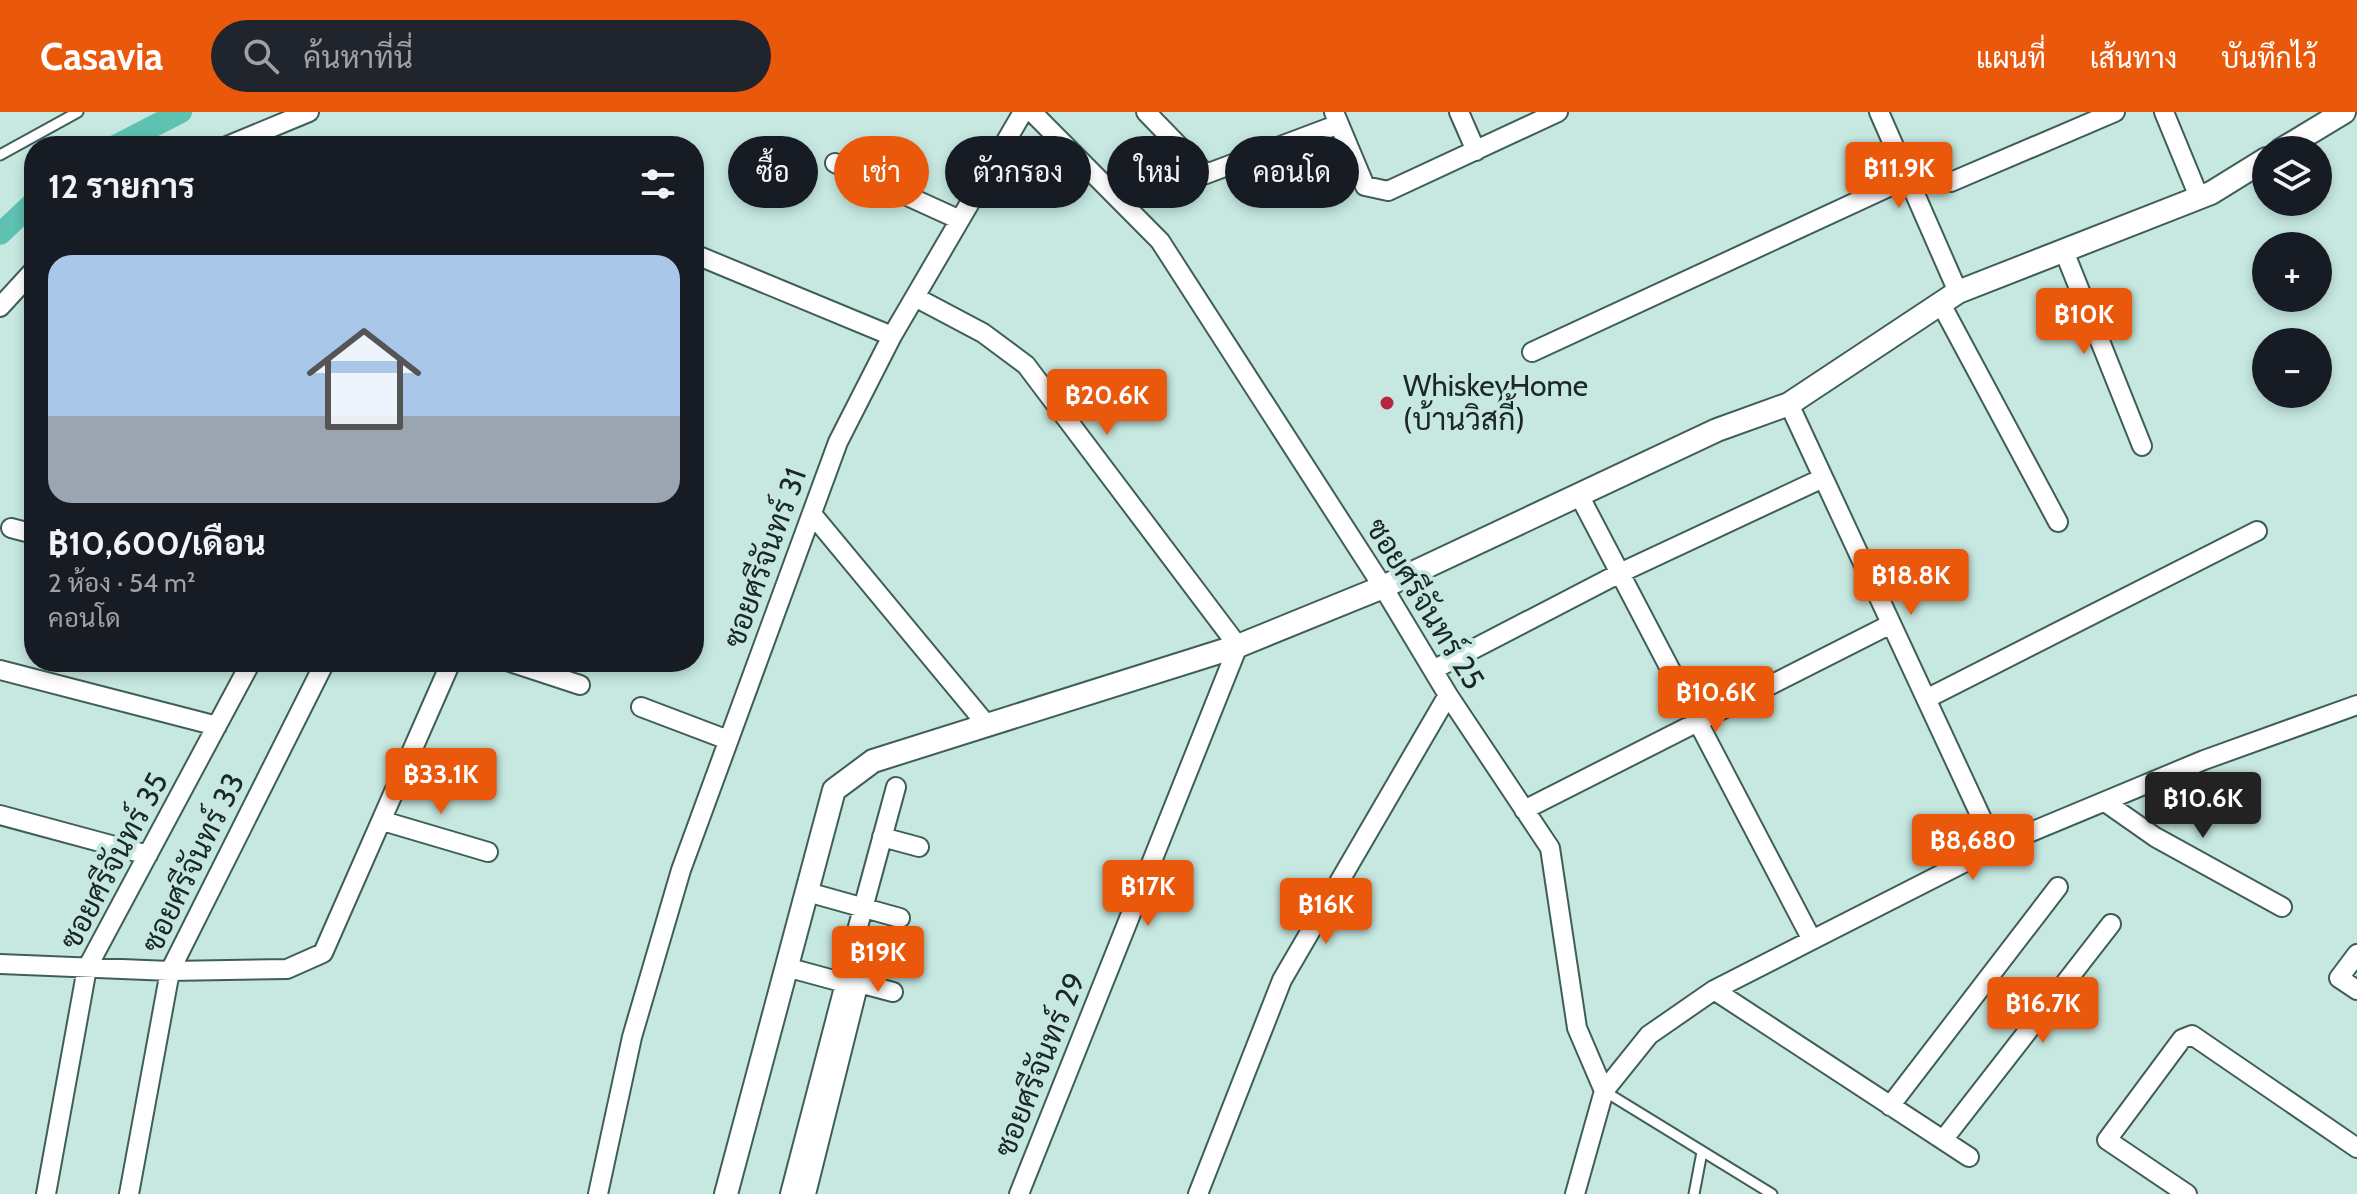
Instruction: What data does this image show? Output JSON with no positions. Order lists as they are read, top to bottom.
{
  "streets": {
    "street": [
      "ซอยศรีจันทร์ 31",
      "ซอยศรีจันทร์ 25",
      "ซอยศรีจันทร์ 35",
      "ซอยศรีจันทร์ 33",
      "ซอยศรีจันทร์ 29"
    ]
  },
  "places": ["WhiskeyHome (บ้านวิสกี้)"],
  "page": {
    "header": "Casavia",
    "search": "ค้นหาที่นี่",
    "nav": ["แผนที่", "เส้นทาง", "บันทึกไว้"],
    "map_buttons": ["+", "−"],
    "chip": [
      "ซื้อ",
      "เช่า",
      "ตัวกรอง",
      "ใหม่",
      "คอนโด"
    ],
    "heading": "12 รายการ",
    "price": [
      "฿11.9K",
      "฿10K",
      "฿20.6K",
      "฿18.8K",
      "฿10.6K",
      "฿33.1K",
      "฿10.6K",
      "฿8,680",
      "฿17K",
      "฿16K",
      "฿19K",
      "฿16.7K"
    ],
    "list": [
      {
        "name": "฿10,600/เดือน",
        "note": "2 ห้อง · 54 m² · คอนโด"
      }
    ]
  }
}
